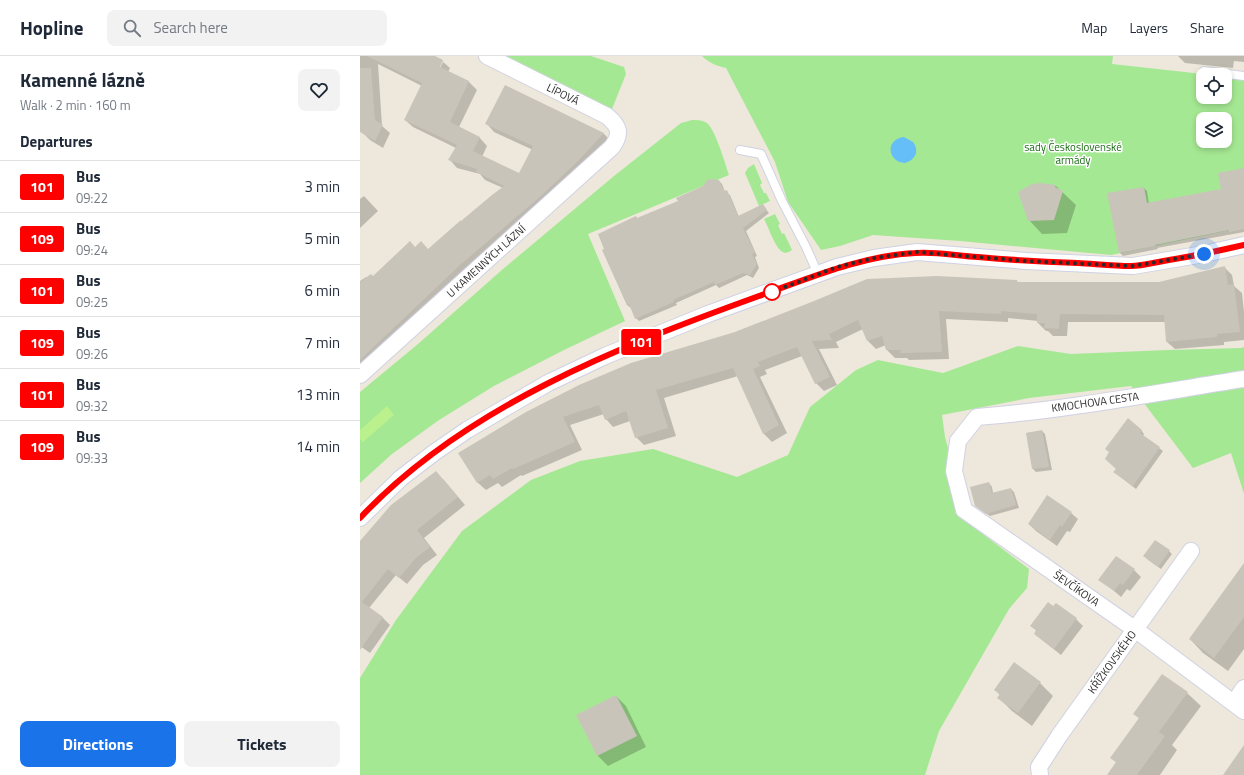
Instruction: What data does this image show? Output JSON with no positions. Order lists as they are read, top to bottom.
{
  "streets": {
    "street": [
      "LÍPOVÁ",
      "U KAMENNÝCH LÁZNÍ",
      "KMOCHOVA CESTA",
      "ŠEVČÍKOVA",
      "KŘÍŽKOVSKÉHO"
    ]
  },
  "crossings": [
    ["LÍPOVÁ", "U KAMENNÝCH LÁZNÍ"],
    ["KMOCHOVA CESTA", "ŠEVČÍKOVA"],
    ["ŠEVČÍKOVA", "KŘÍŽKOVSKÉHO"]
  ],
  "parks": ["sady Československé armády"],
  "lines": ["bus line 101"],
  "page": {
    "header": "Hopline",
    "search": "Search here",
    "nav": ["Map", "Layers", "Share"],
    "heading": [
      ["Kamenné lázně", "Walk · 2 min · 160 m"],
      "Departures"
    ],
    "on_map": "101",
    "list": [
      {
        "mark": "101",
        "name": "Bus",
        "note": "09:22",
        "value": "3 min"
      },
      {
        "mark": "109",
        "name": "Bus",
        "note": "09:24",
        "value": "5 min"
      },
      {
        "mark": "101",
        "name": "Bus",
        "note": "09:25",
        "value": "6 min"
      },
      {
        "mark": "109",
        "name": "Bus",
        "note": "09:26",
        "value": "7 min"
      },
      {
        "mark": "101",
        "name": "Bus",
        "note": "09:32",
        "value": "13 min"
      },
      {
        "mark": "109",
        "name": "Bus",
        "note": "09:33",
        "value": "14 min"
      }
    ],
    "buttons": ["Directions", "Tickets"]
  }
}
